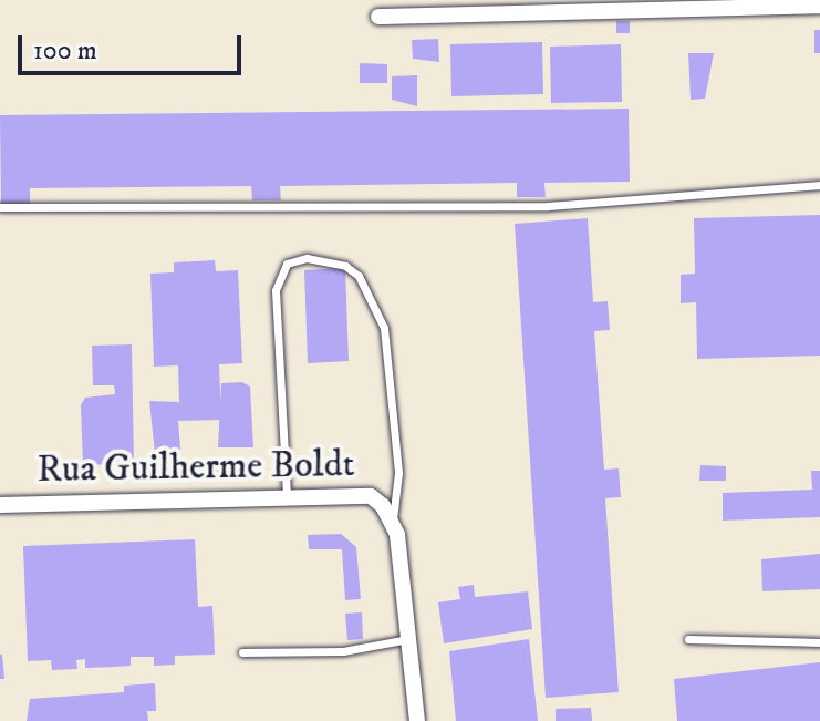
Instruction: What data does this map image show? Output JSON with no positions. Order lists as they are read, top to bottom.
{
  "streets": {
    "street": ["Rua Guilherme Boldt"]
  },
  "scale_bar": "100 m"
}
